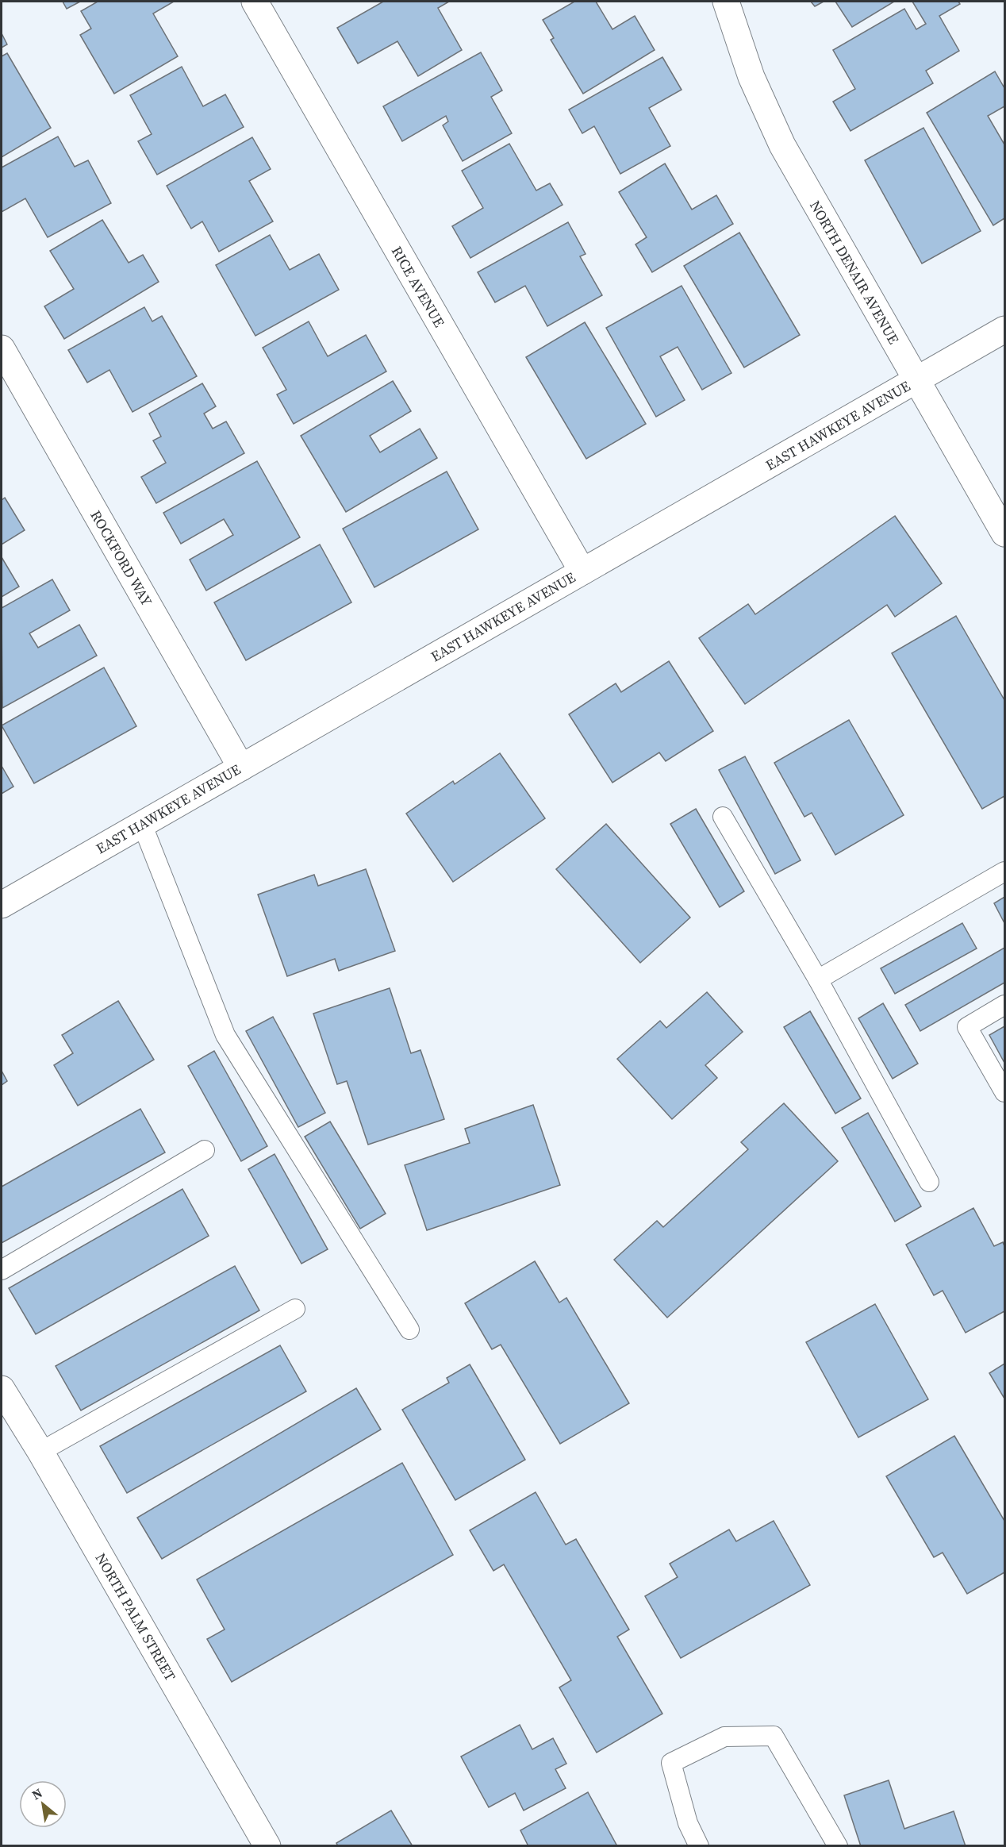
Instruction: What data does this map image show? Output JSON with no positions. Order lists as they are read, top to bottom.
{
  "streets": {
    "street": [
      "NORTH DENAIR AVENUE",
      "RICE AVENUE",
      "EAST HAWKEYE AVENUE",
      "ROCKFORD WAY",
      "NORTH PALM STREET"
    ]
  },
  "crossings": [
    ["NORTH DENAIR AVENUE", "EAST HAWKEYE AVENUE"],
    ["RICE AVENUE", "EAST HAWKEYE AVENUE"],
    ["EAST HAWKEYE AVENUE", "ROCKFORD WAY"]
  ],
  "north": "top left"
}
